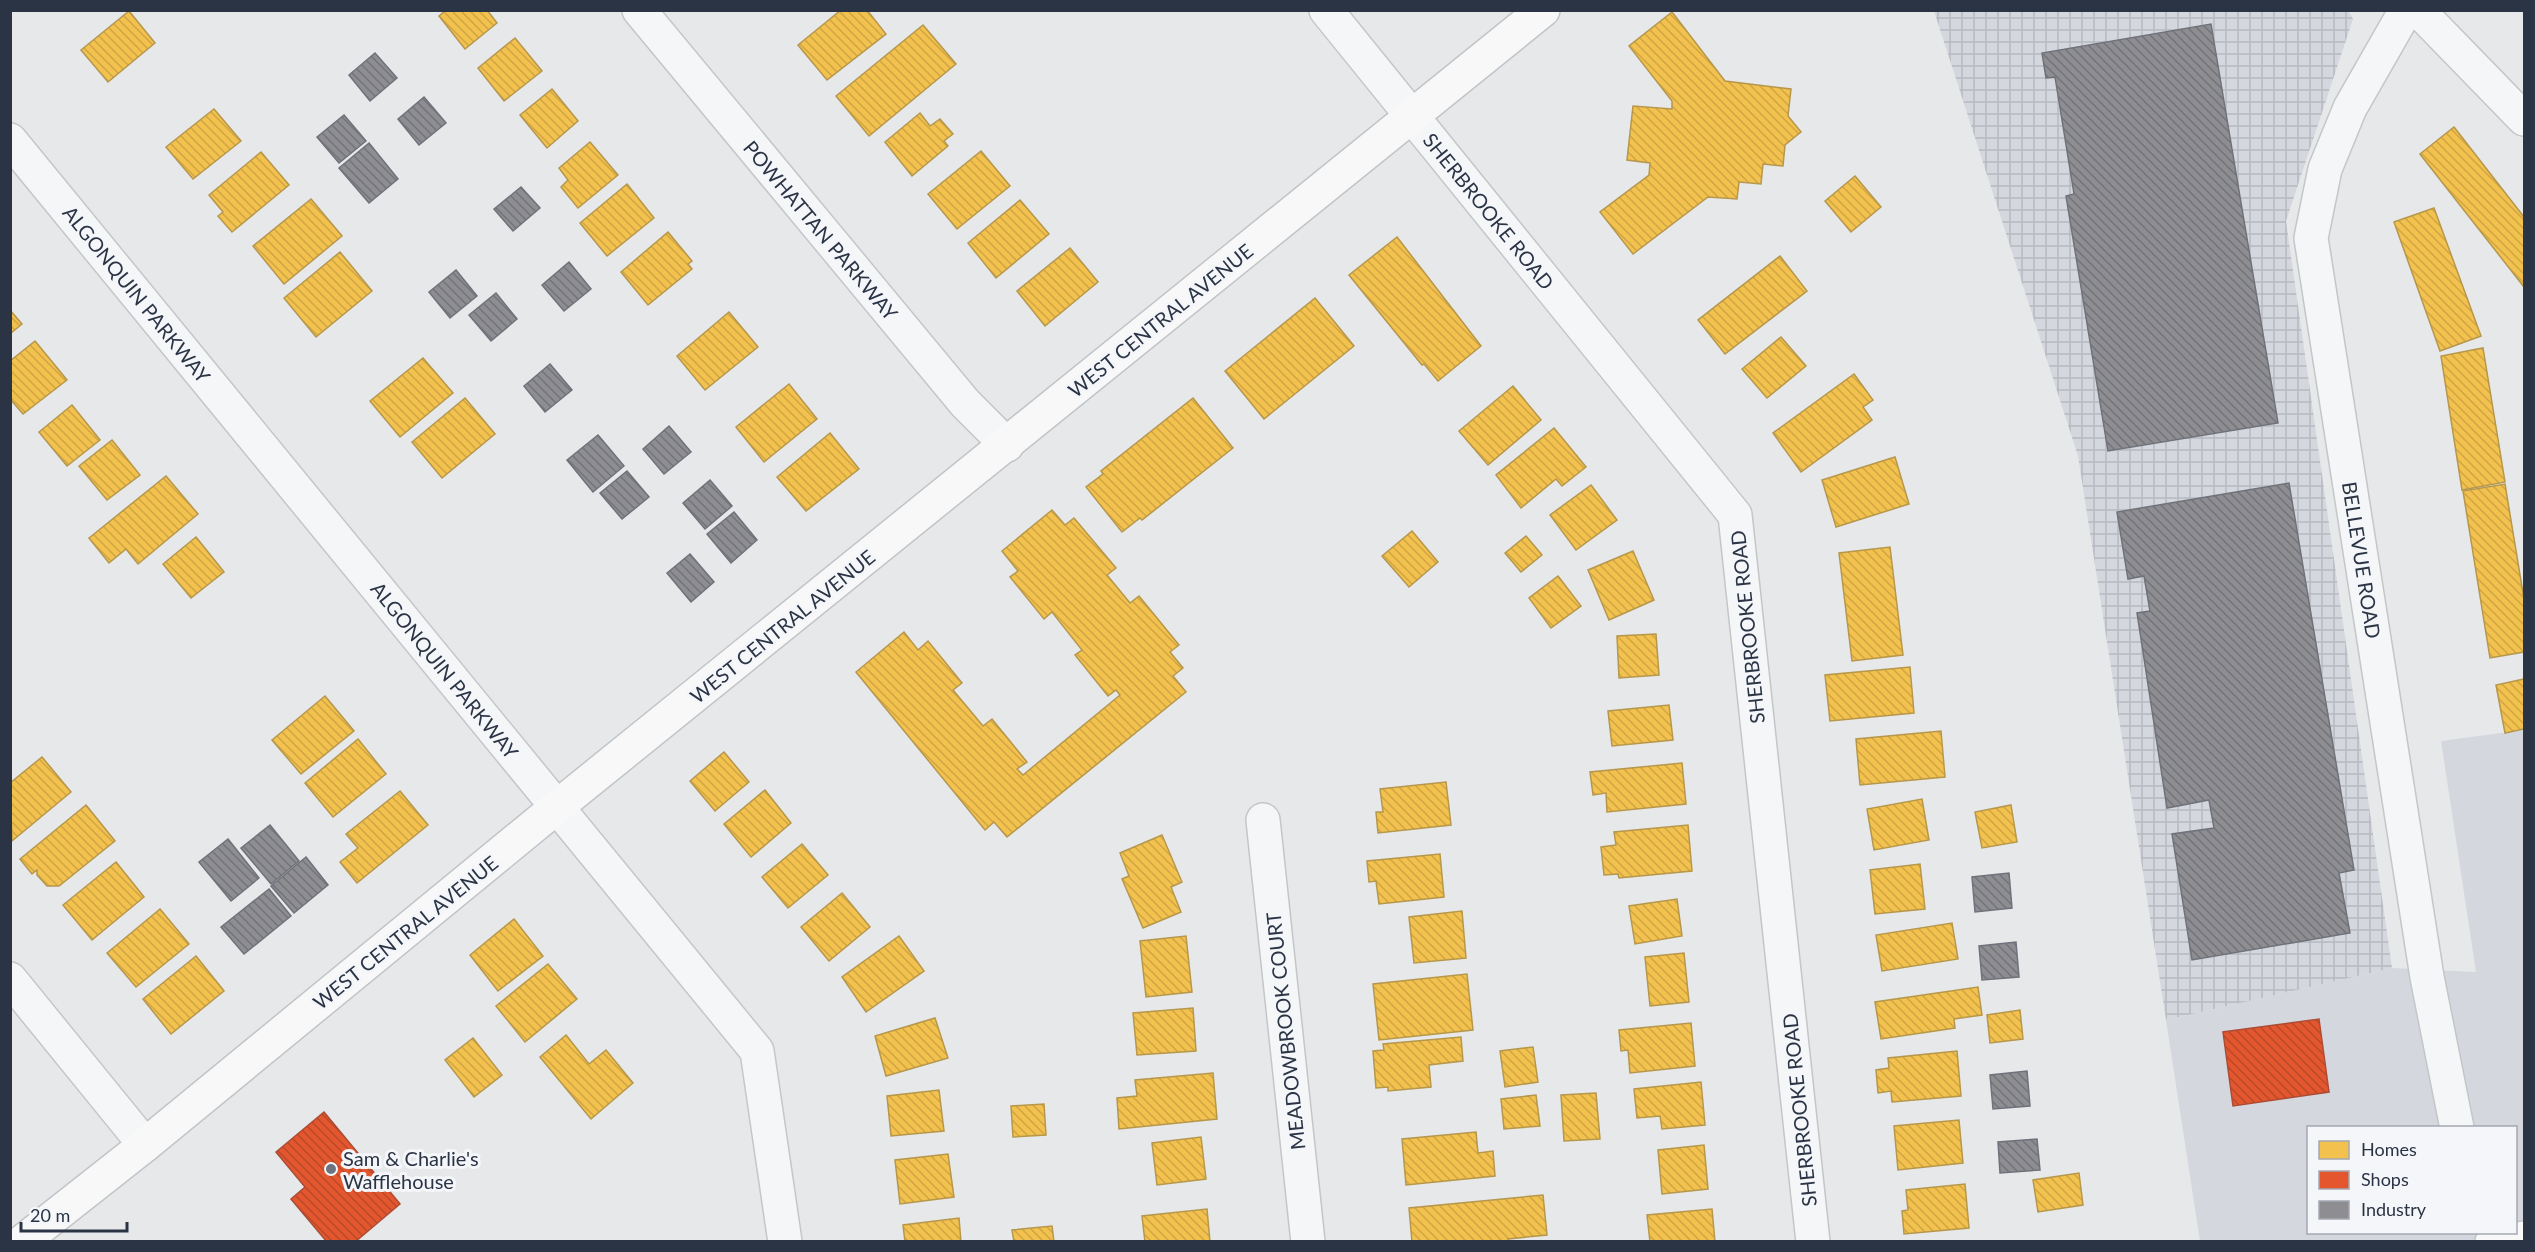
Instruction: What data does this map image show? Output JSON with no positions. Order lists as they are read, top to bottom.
{
  "streets": {
    "main road": ["WEST CENTRAL AVENUE"],
    "street": [
      "SHERBROOKE ROAD",
      "POWHATTAN PARKWAY",
      "ALGONQUIN PARKWAY",
      "BELLEVUE ROAD",
      "MEADOWBROOK COURT"
    ]
  },
  "crossings": [
    ["SHERBROOKE ROAD", "WEST CENTRAL AVENUE"],
    ["POWHATTAN PARKWAY", "WEST CENTRAL AVENUE"],
    ["ALGONQUIN PARKWAY", "WEST CENTRAL AVENUE"]
  ],
  "places": ["Sam & Charlie's Wafflehouse"],
  "legend": ["Homes", "Shops", "Industry"],
  "scale_bar": "20 m"
}
